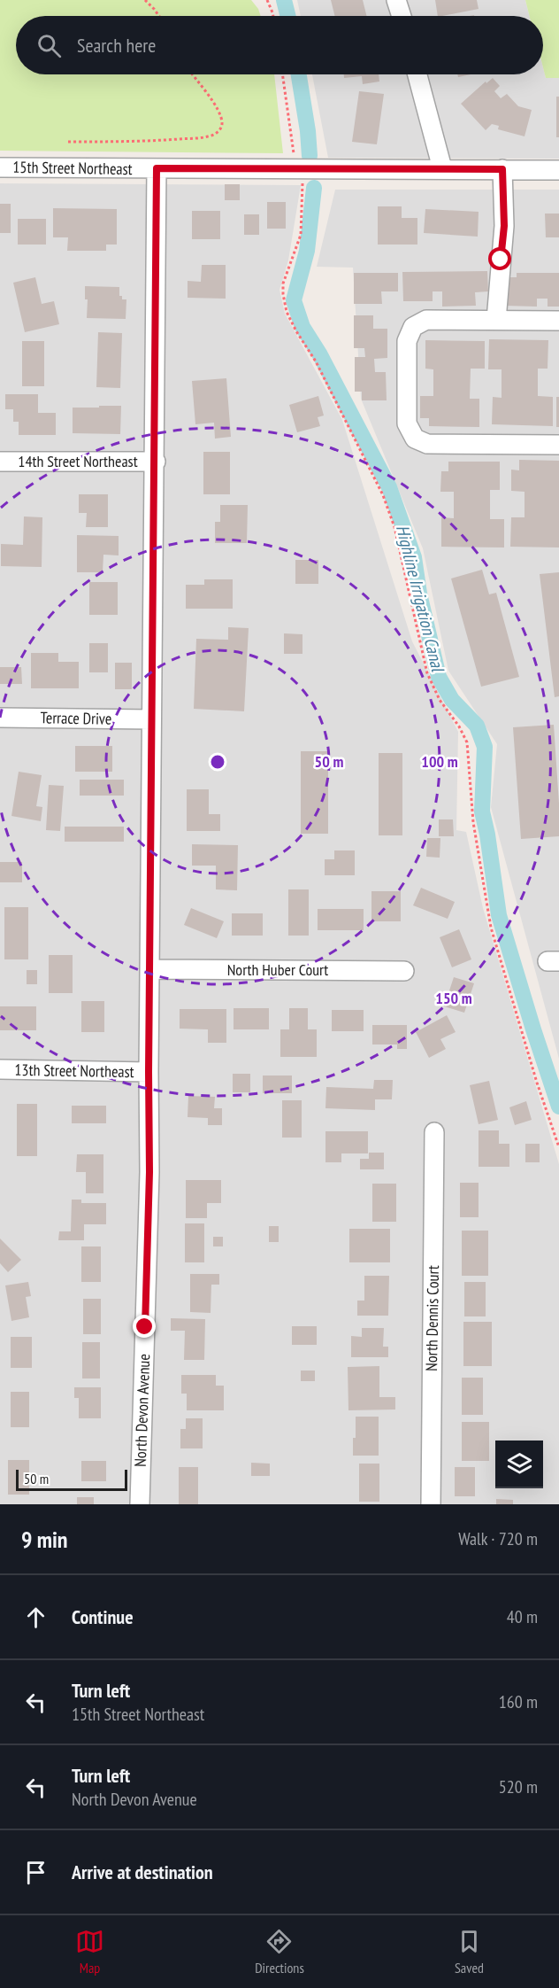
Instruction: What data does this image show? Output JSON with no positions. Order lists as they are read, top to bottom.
{
  "streets": {
    "street": [
      "15th Street Northeast",
      "14th Street Northeast",
      "Terrace Drive",
      "North Huber Court",
      "13th Street Northeast",
      "North Dennis Court",
      "North Devon Avenue"
    ]
  },
  "crossings": [
    ["15th Street Northeast", "North Devon Avenue"],
    ["14th Street Northeast", "North Devon Avenue"],
    ["Terrace Drive", "North Devon Avenue"],
    ["North Huber Court", "North Devon Avenue"],
    ["13th Street Northeast", "North Devon Avenue"]
  ],
  "water": ["Highline Irrigation Canal"],
  "scale_bar": "50 m",
  "page": {
    "search": "Search here",
    "scale": "50 m",
    "heading": ["9 min", "Walk · 720 m"],
    "list": [
      ["Continue", "40 m"],
      ["Turn left", "15th Street Northeast", "160 m"],
      ["Turn left", "North Devon Avenue", "520 m"],
      "Arrive at destination"
    ],
    "nav": ["Map", "Directions", "Saved"]
  },
  "rings": ["50 m", "100 m", "150 m"]
}
